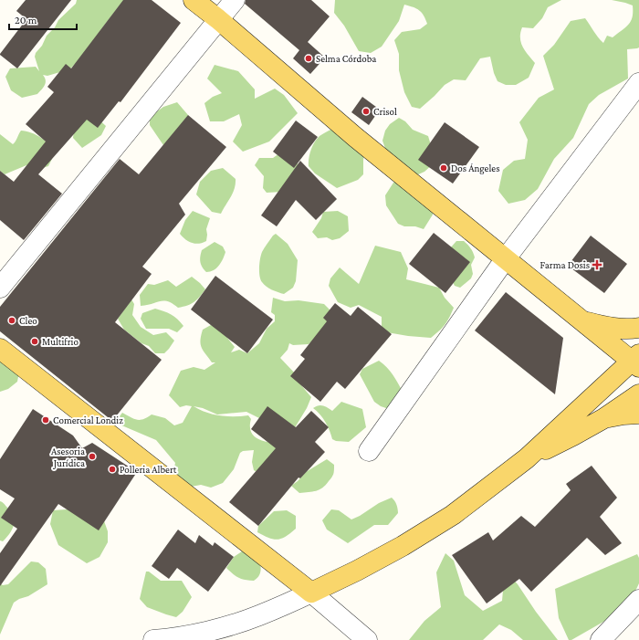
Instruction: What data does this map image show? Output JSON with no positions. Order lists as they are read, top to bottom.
{
  "places": {
    "other": [
      "Selma Córdoba",
      "Crisol",
      "Dos Ángeles",
      "Cleo",
      "Multifrio",
      "Comercial Londiz",
      "Asesoria Jurídica",
      "Polleria Albert"
    ],
    "health": ["Farma Dosis"]
  },
  "scale_bar": "20 m"
}
